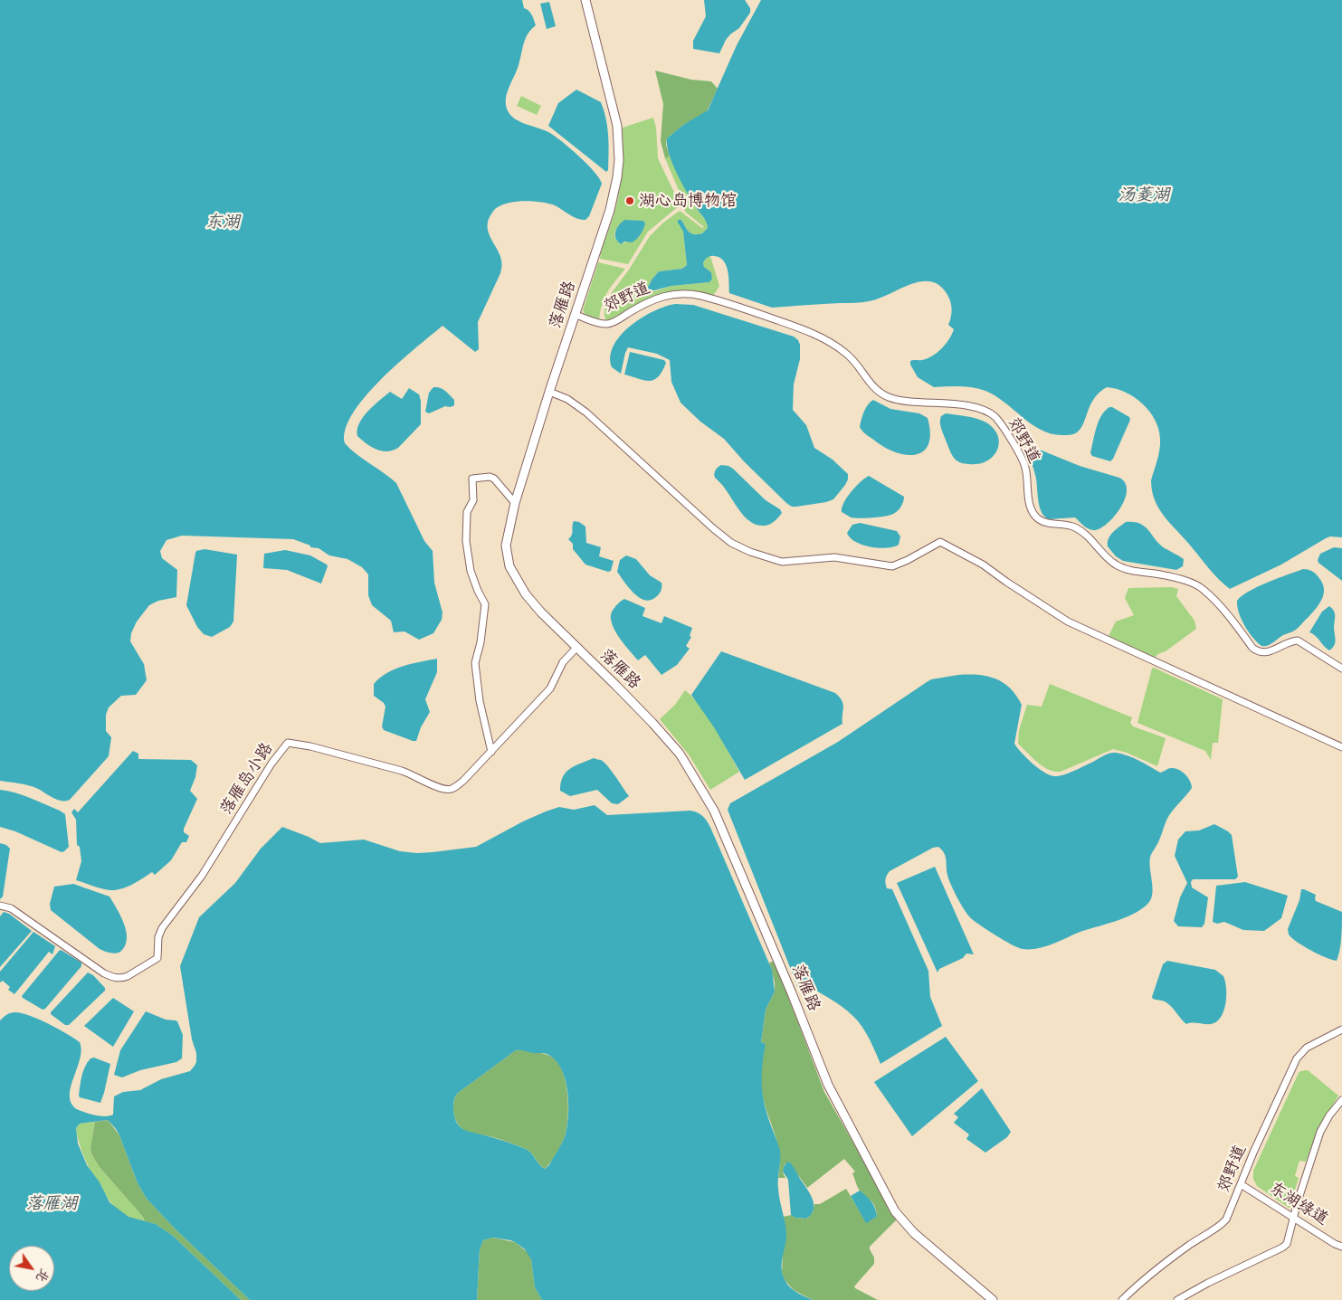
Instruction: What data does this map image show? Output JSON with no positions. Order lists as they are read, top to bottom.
{
  "streets": {
    "street": [
      "郊野道",
      "落雁路",
      "落雁岛小路",
      "东湖绿道"
    ]
  },
  "crossings": [
    ["郊野道", "落雁路"],
    ["郊野道", "东湖绿道"],
    ["落雁路", "落雁岛小路"]
  ],
  "water": ["汤菱湖", "东湖", "落雁湖"],
  "places": ["湖心岛博物馆"],
  "north": "bottom right"
}
